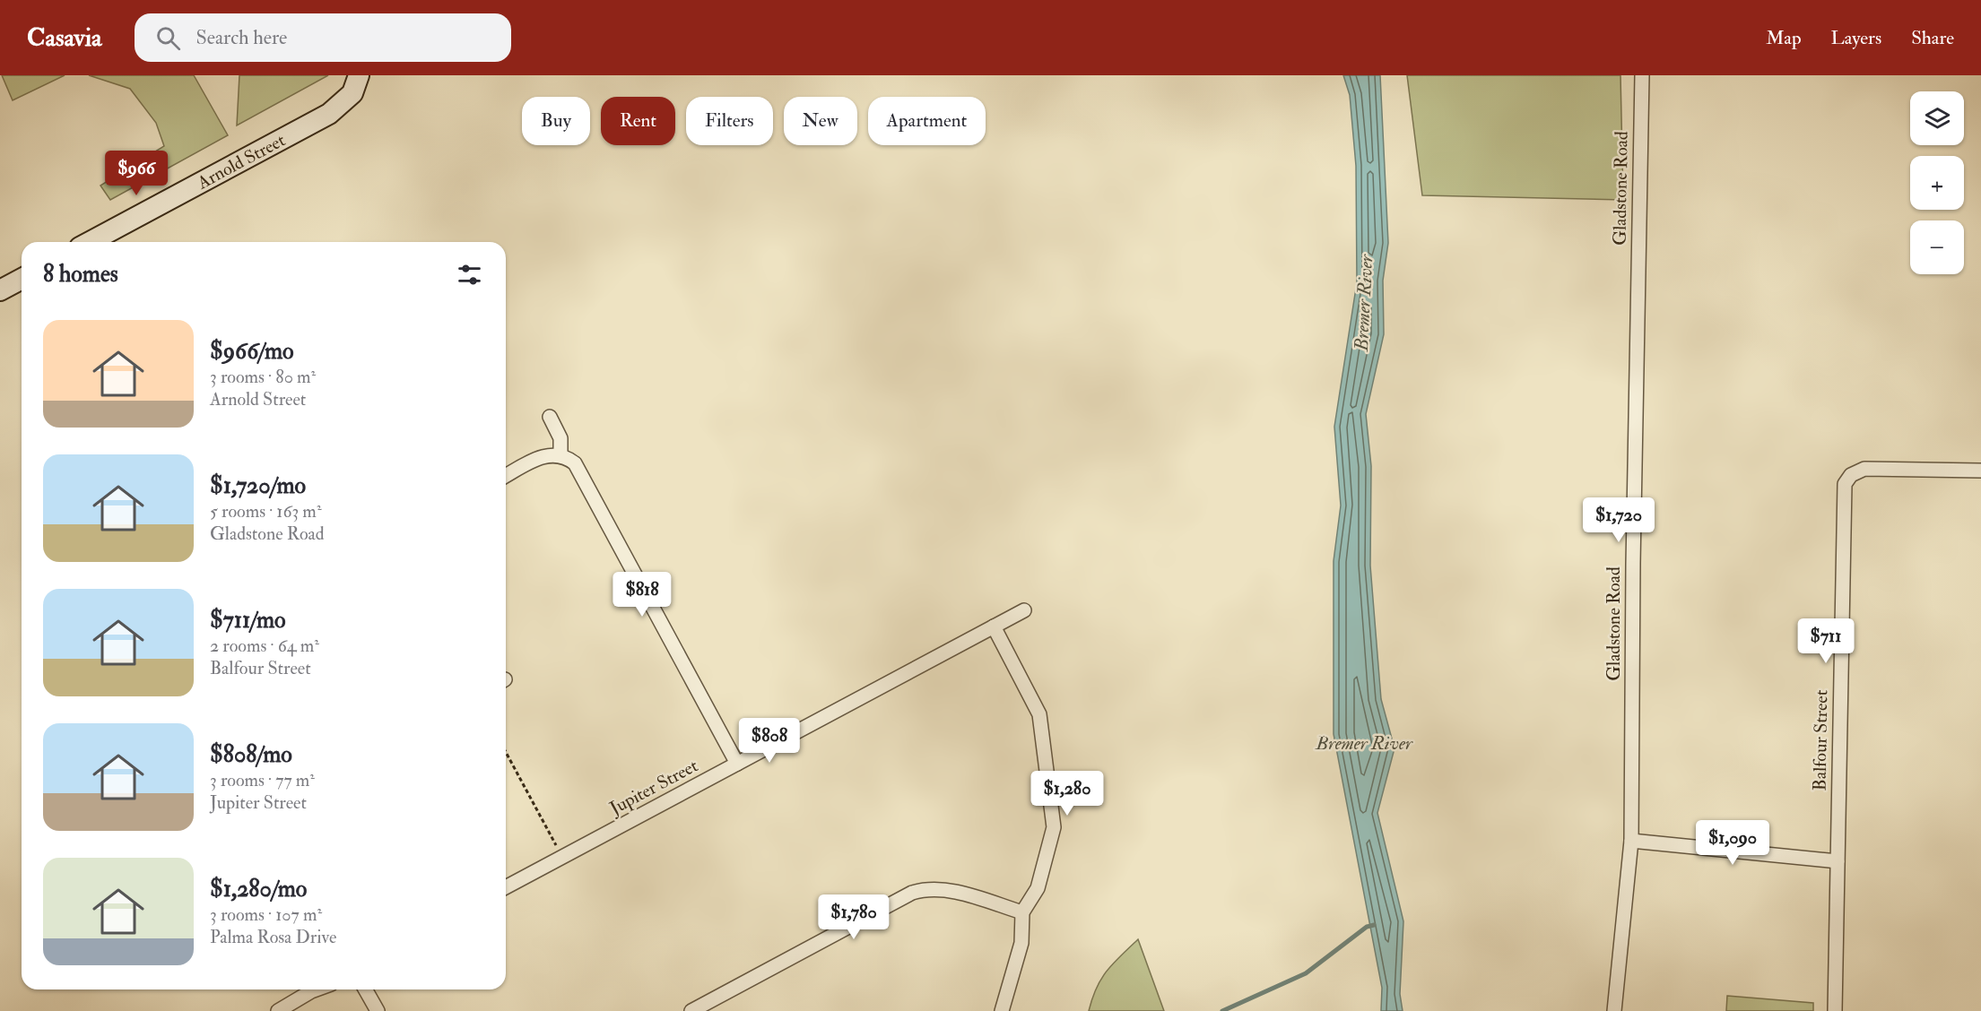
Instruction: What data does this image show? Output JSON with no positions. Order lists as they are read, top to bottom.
{
  "streets": {
    "main road": ["Arnold Street"],
    "street": ["Gladstone Road", "Balfour Street", "Jupiter Street"]
  },
  "water": ["Bremer River"],
  "page": {
    "header": "Casavia",
    "search": "Search here",
    "nav": ["Map", "Layers", "Share"],
    "map_buttons": ["+", "−"],
    "chip": [
      "Buy",
      "Rent",
      "Filters",
      "New",
      "Apartment"
    ],
    "price": [
      "$966",
      "$1,720",
      "$818",
      "$711",
      "$808",
      "$1,280",
      "$1,090",
      "$1,780"
    ],
    "heading": "8 homes",
    "list": [
      {
        "name": "$966/mo",
        "note": "3 rooms · 80 m² · Arnold Street"
      },
      {
        "name": "$1,720/mo",
        "note": "5 rooms · 163 m² · Gladstone Road"
      },
      {
        "name": "$711/mo",
        "note": "2 rooms · 64 m² · Balfour Street"
      },
      {
        "name": "$808/mo",
        "note": "3 rooms · 77 m² · Jupiter Street"
      },
      {
        "name": "$1,280/mo",
        "note": "3 rooms · 107 m² · Palma Rosa Drive"
      }
    ]
  }
}
